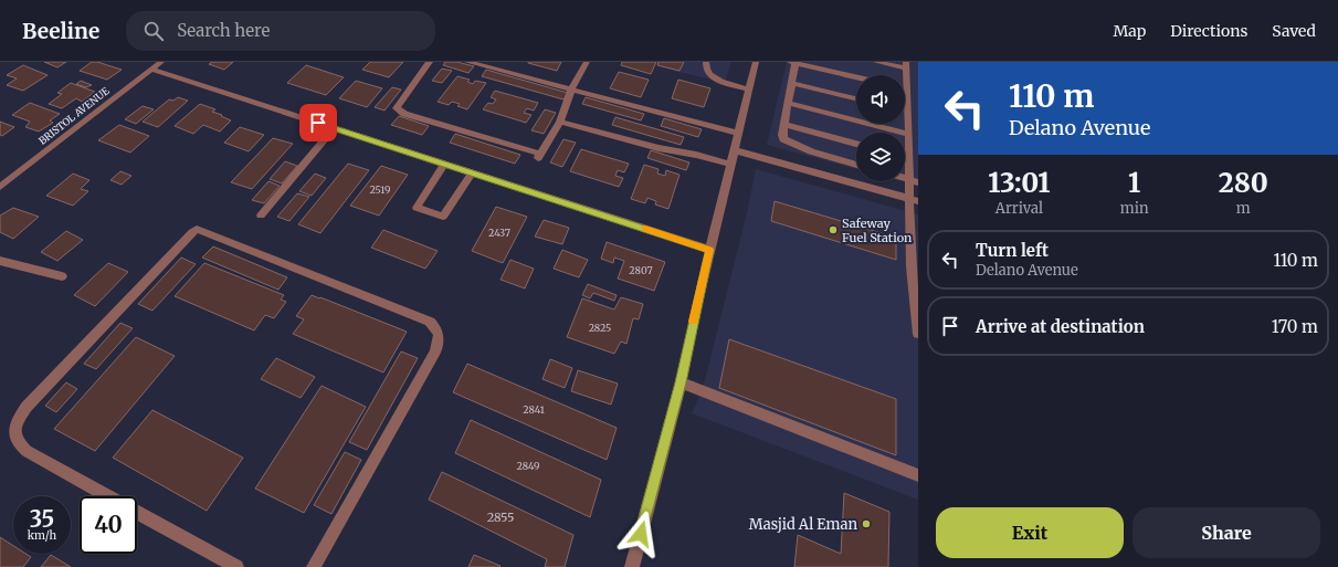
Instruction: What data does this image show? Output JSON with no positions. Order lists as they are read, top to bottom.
{
  "streets": {
    "street": ["BRISTOL AVENUE"]
  },
  "places": ["Safeway Fuel Station", "Masjid Al Eman"],
  "house_numbers": [
    "2519",
    "2437",
    "2807",
    "2825",
    "2841",
    "2849",
    "2855"
  ],
  "page": {
    "header": "Beeline",
    "search": "Search here",
    "nav": ["Map", "Directions", "Saved"],
    "turn": ["110 m", "Delano Avenue"],
    "eta": [
      "13:01",
      "Arrival",
      "1",
      "min",
      "280",
      "m"
    ],
    "list": [
      {
        "name": "Turn left",
        "note": "Delano Avenue",
        "value": "110 m"
      },
      {
        "name": "Arrive at destination",
        "value": "170 m"
      }
    ],
    "speed": "35 km/h",
    "limit": "40",
    "buttons": ["Exit", "Share"]
  }
}
